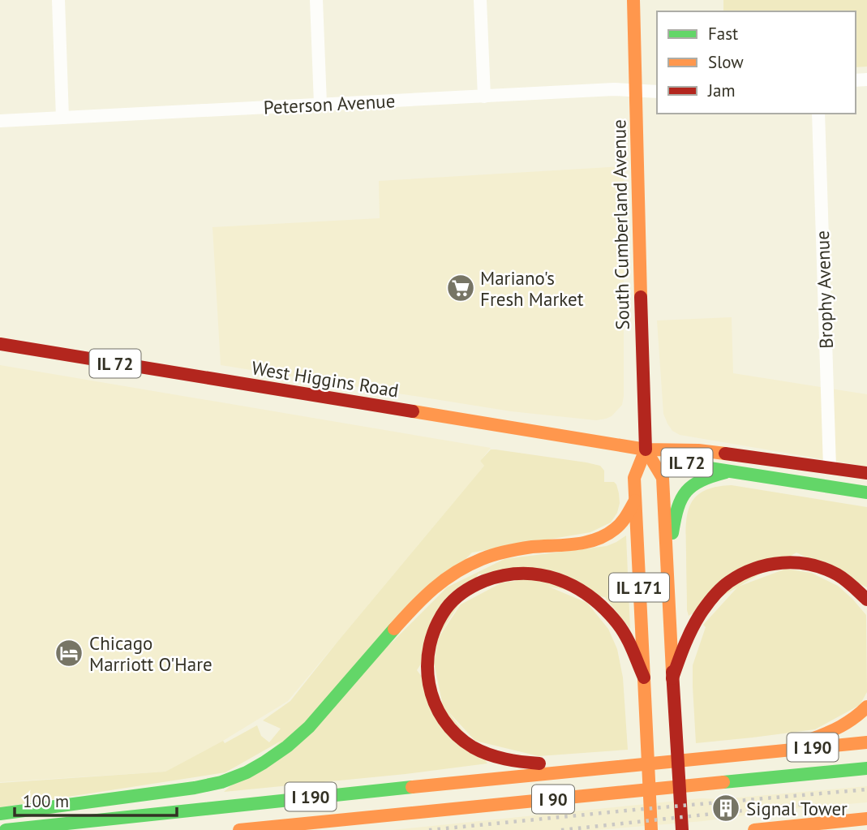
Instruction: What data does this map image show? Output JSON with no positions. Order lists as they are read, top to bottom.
{
  "streets": {
    "main road": [
      "South Cumberland Avenue",
      "IL 72",
      "West Higgins Road",
      "IL 171",
      "I 190",
      "I 90"
    ],
    "street": ["Peterson Avenue", "Brophy Avenue"]
  },
  "crossings": [
    ["Peterson Avenue", "South Cumberland Avenue"],
    ["South Cumberland Avenue", "West Higgins Road"],
    ["South Cumberland Avenue", "IL 171"],
    ["Brophy Avenue", "West Higgins Road"],
    ["West Higgins Road", "IL 171"]
  ],
  "places": {
    "supermarket": ["Mariano's Fresh Market"],
    "hotel": ["Chicago Marriott O'Hare"],
    "building": ["Signal Tower"]
  },
  "legend": ["Fast", "Slow", "Jam"],
  "scale_bar": "100 m"
}
